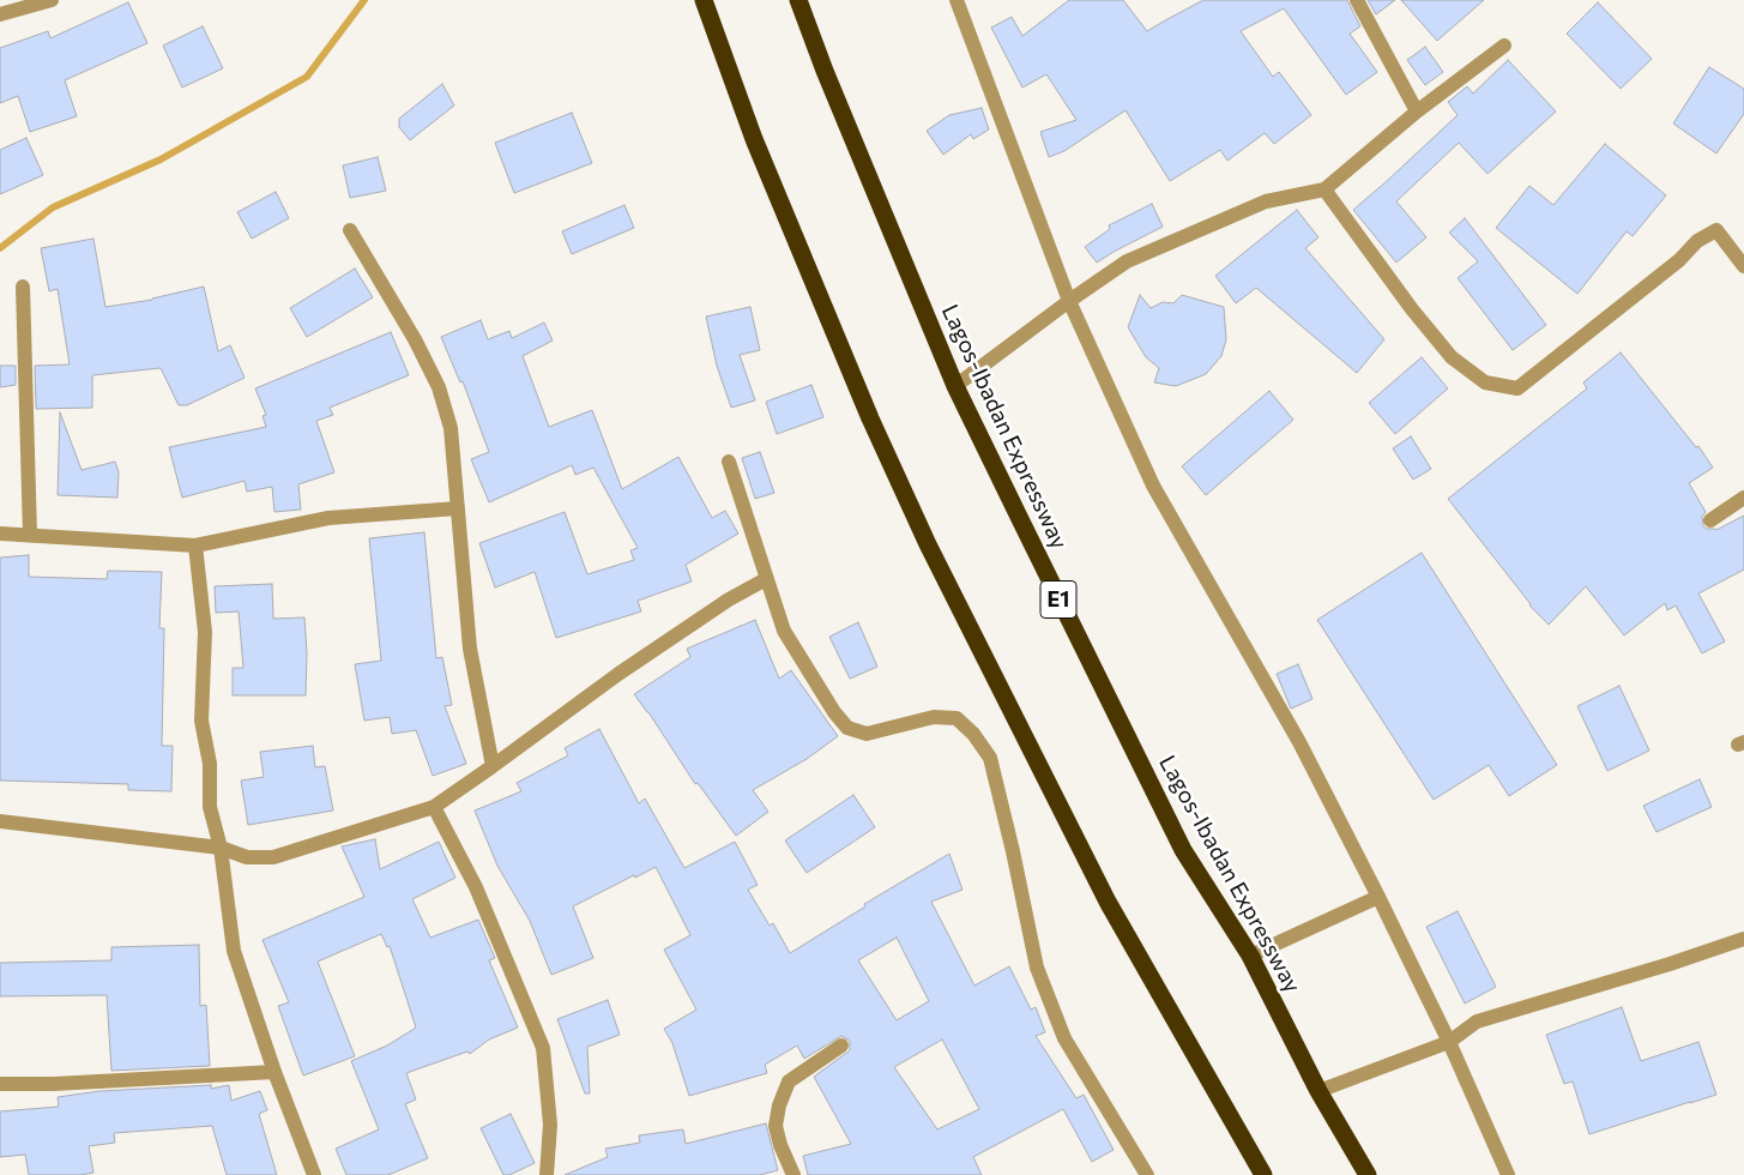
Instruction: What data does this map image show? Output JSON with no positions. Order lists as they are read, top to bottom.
{
  "streets": {
    "highway": ["Lagos-Ibadan Expressway", "E1"]
  }
}
